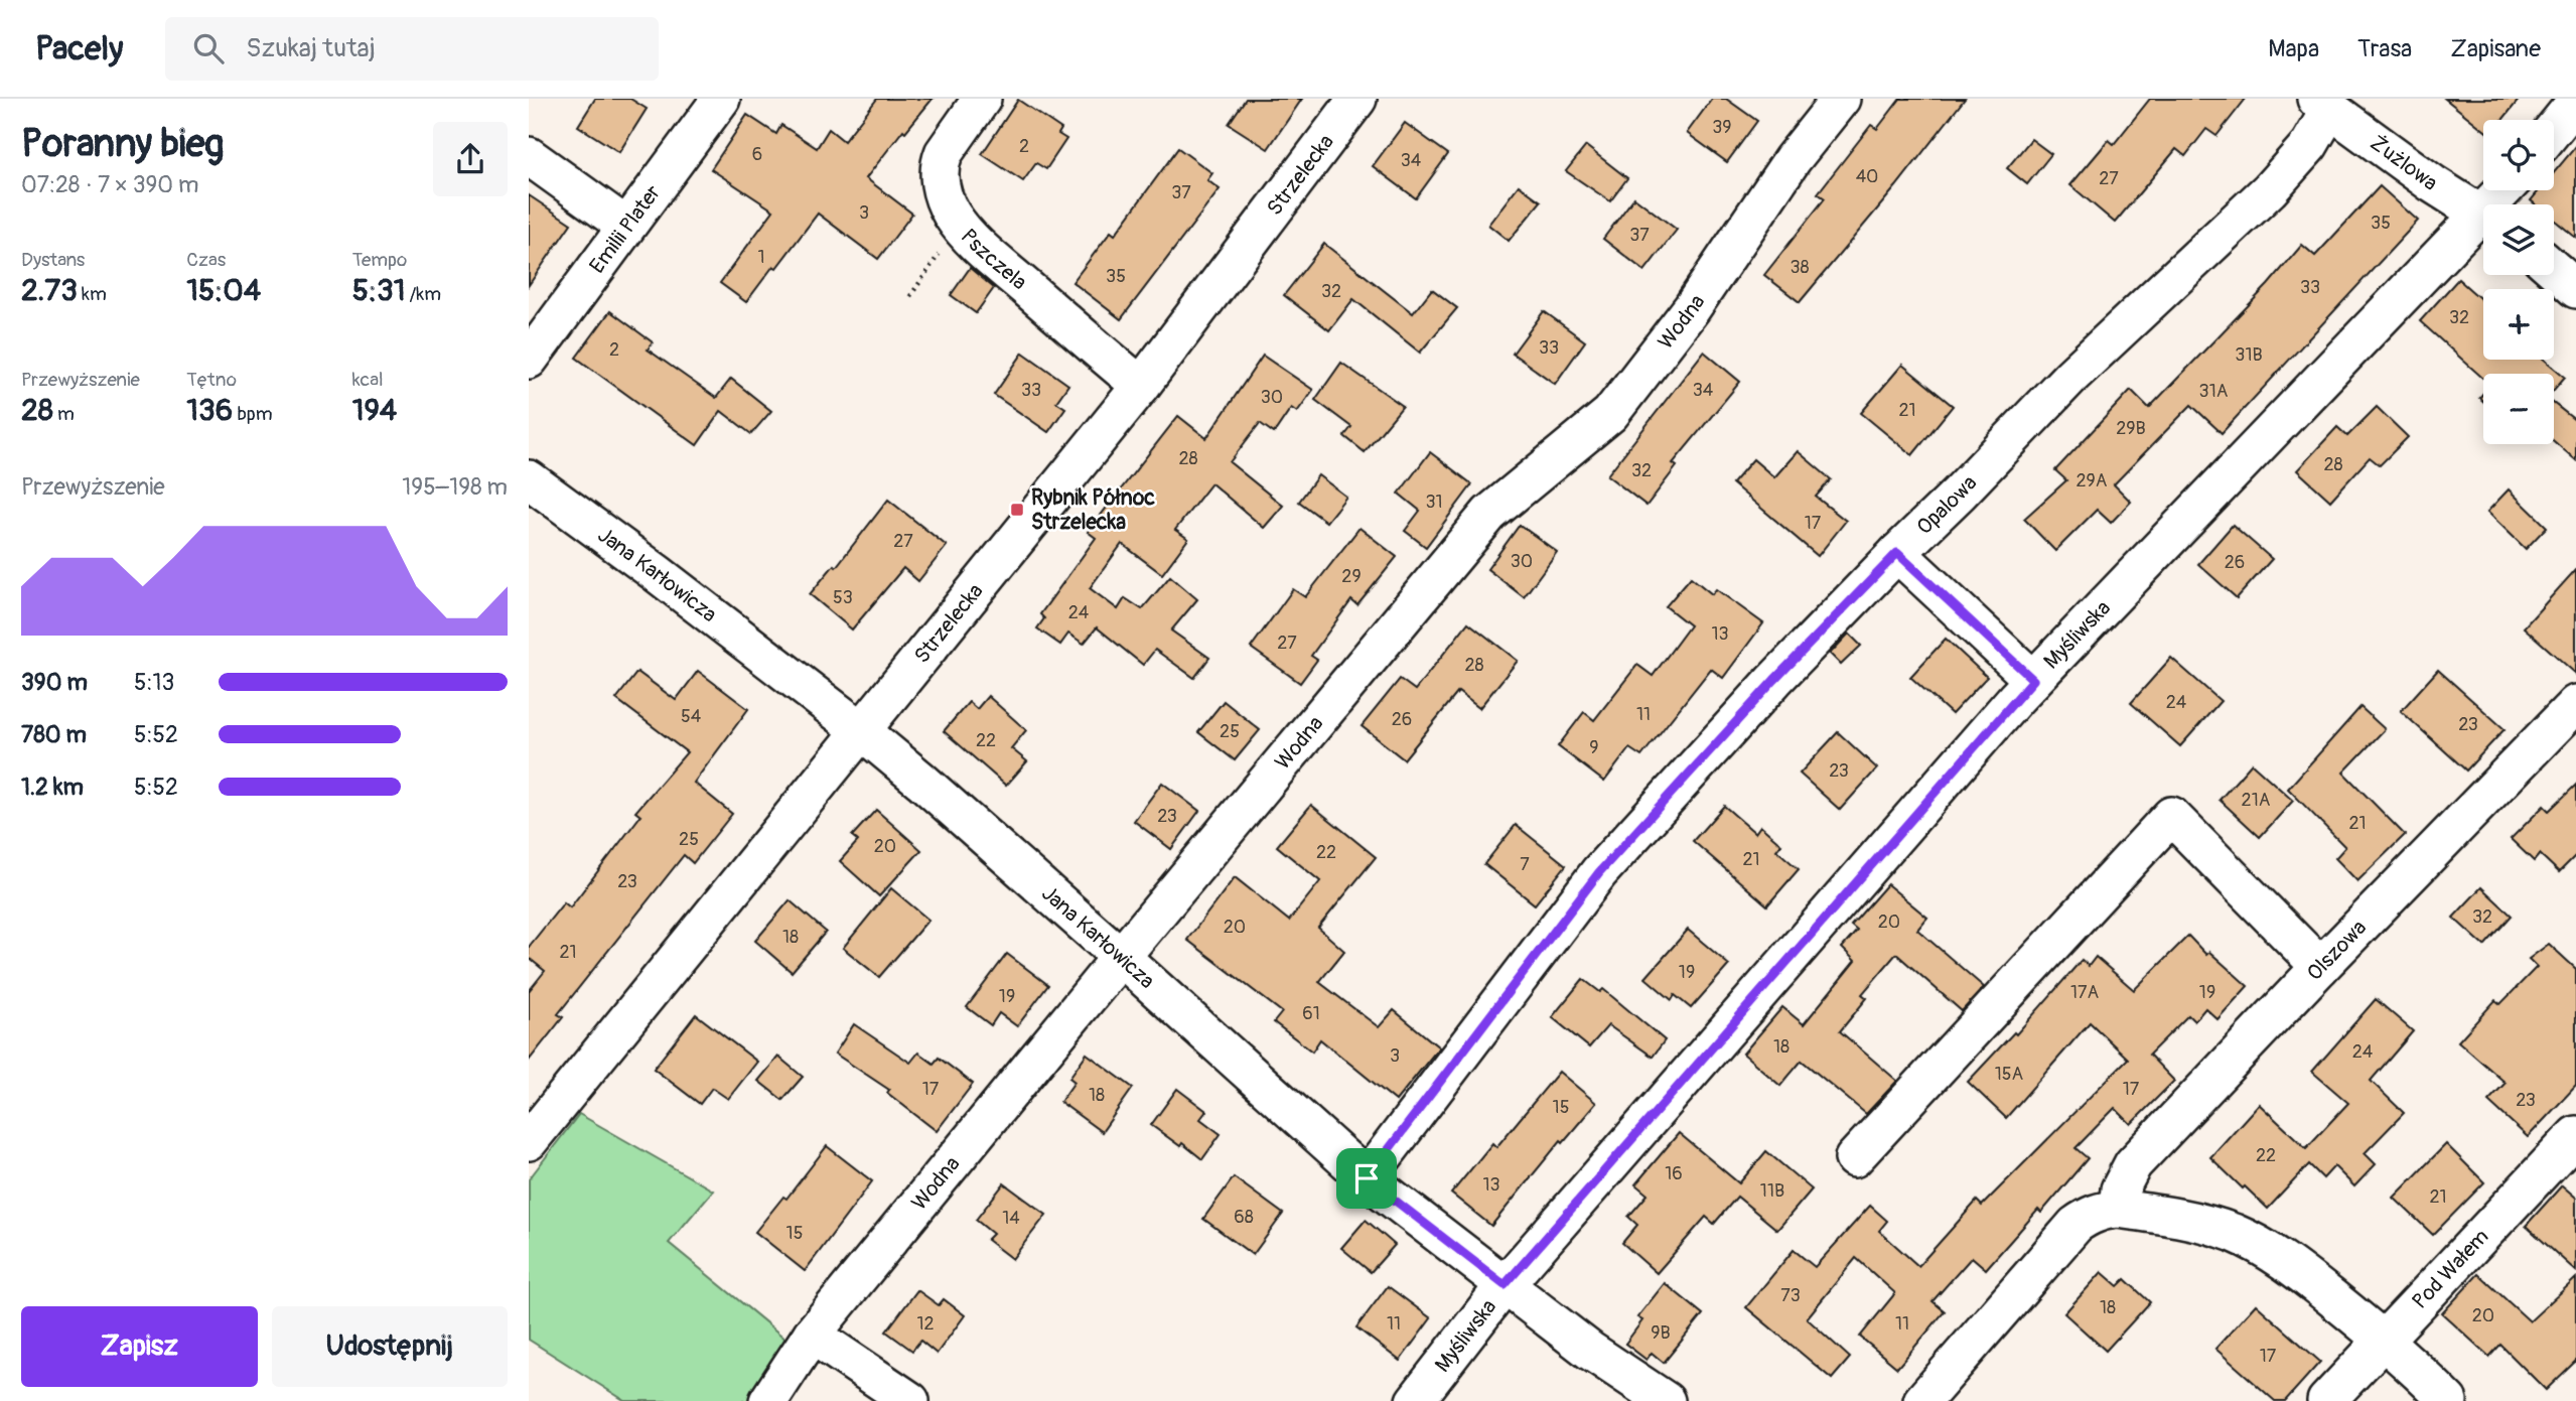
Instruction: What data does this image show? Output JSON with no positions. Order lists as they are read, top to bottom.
{
  "streets": {
    "street": [
      "Żużlowa",
      "Strzelecka",
      "Emilii Plater",
      "Pszczela",
      "Wodna",
      "Opalowa",
      "Jana Karłowicza",
      "Myśliwska",
      "Olszowa",
      "Pod Wałem"
    ]
  },
  "crossings": [
    ["Żużlowa", "Opalowa"],
    ["Strzelecka", "Pszczela"],
    ["Strzelecka", "Jana Karłowicza"],
    ["Wodna", "Jana Karłowicza"],
    ["Opalowa", "Jana Karłowicza"],
    ["Jana Karłowicza", "Myśliwska"]
  ],
  "places": {
    "transit": ["Rybnik Północ Strzelecka"]
  },
  "house_numbers": [
    "39",
    "2",
    "6",
    "34",
    "40",
    "27",
    "37",
    "3",
    "35",
    "37",
    "1",
    "38",
    "35",
    "33",
    "32",
    "32",
    "33",
    "2",
    "31B",
    "33",
    "34",
    "31A",
    "30",
    "21",
    "29B",
    "28",
    "28",
    "32",
    "29A",
    "31",
    "17",
    "27",
    "30",
    "26",
    "29",
    "53",
    "24",
    "13",
    "27",
    "28",
    "24",
    "11",
    "54",
    "26",
    "23",
    "25",
    "22",
    "9",
    "23",
    "21A",
    "23",
    "21",
    "25",
    "20",
    "22",
    "21",
    "7",
    "23",
    "32",
    "20",
    "20",
    "18",
    "21",
    "19",
    "17A",
    "19",
    "19",
    "61",
    "18",
    "24",
    "3",
    "15A",
    "17",
    "17",
    "18",
    "23",
    "15",
    "22",
    "16",
    "13",
    "11B",
    "21",
    "68",
    "14",
    "15",
    "73",
    "18",
    "20",
    "12",
    "11",
    "11",
    "9B",
    "17"
  ],
  "page": {
    "header": "Pacely",
    "search": "Szukaj tutaj",
    "nav": ["Mapa", "Trasa", "Zapisane"],
    "heading": ["Poranny bieg", "07:28 · 7 × 390 m"],
    "map_buttons": ["+", "−"],
    "stats": [
      ["Dystans", "2.73 km"],
      ["Czas", "15:04"],
      ["Tempo", "5:31 /km"],
      ["Przewyższenie", "28 m"],
      ["Tętno", "136 bpm"],
      ["kcal", "194"]
    ],
    "chart": ["Przewyższenie", "195–198 m"],
    "list": [
      {
        "name": "390 m",
        "note": "5:13"
      },
      {
        "name": "780 m",
        "note": "5:52"
      },
      {
        "name": "1.2 km",
        "note": "5:52"
      }
    ],
    "buttons": ["Zapisz", "Udostępnij"]
  }
}
